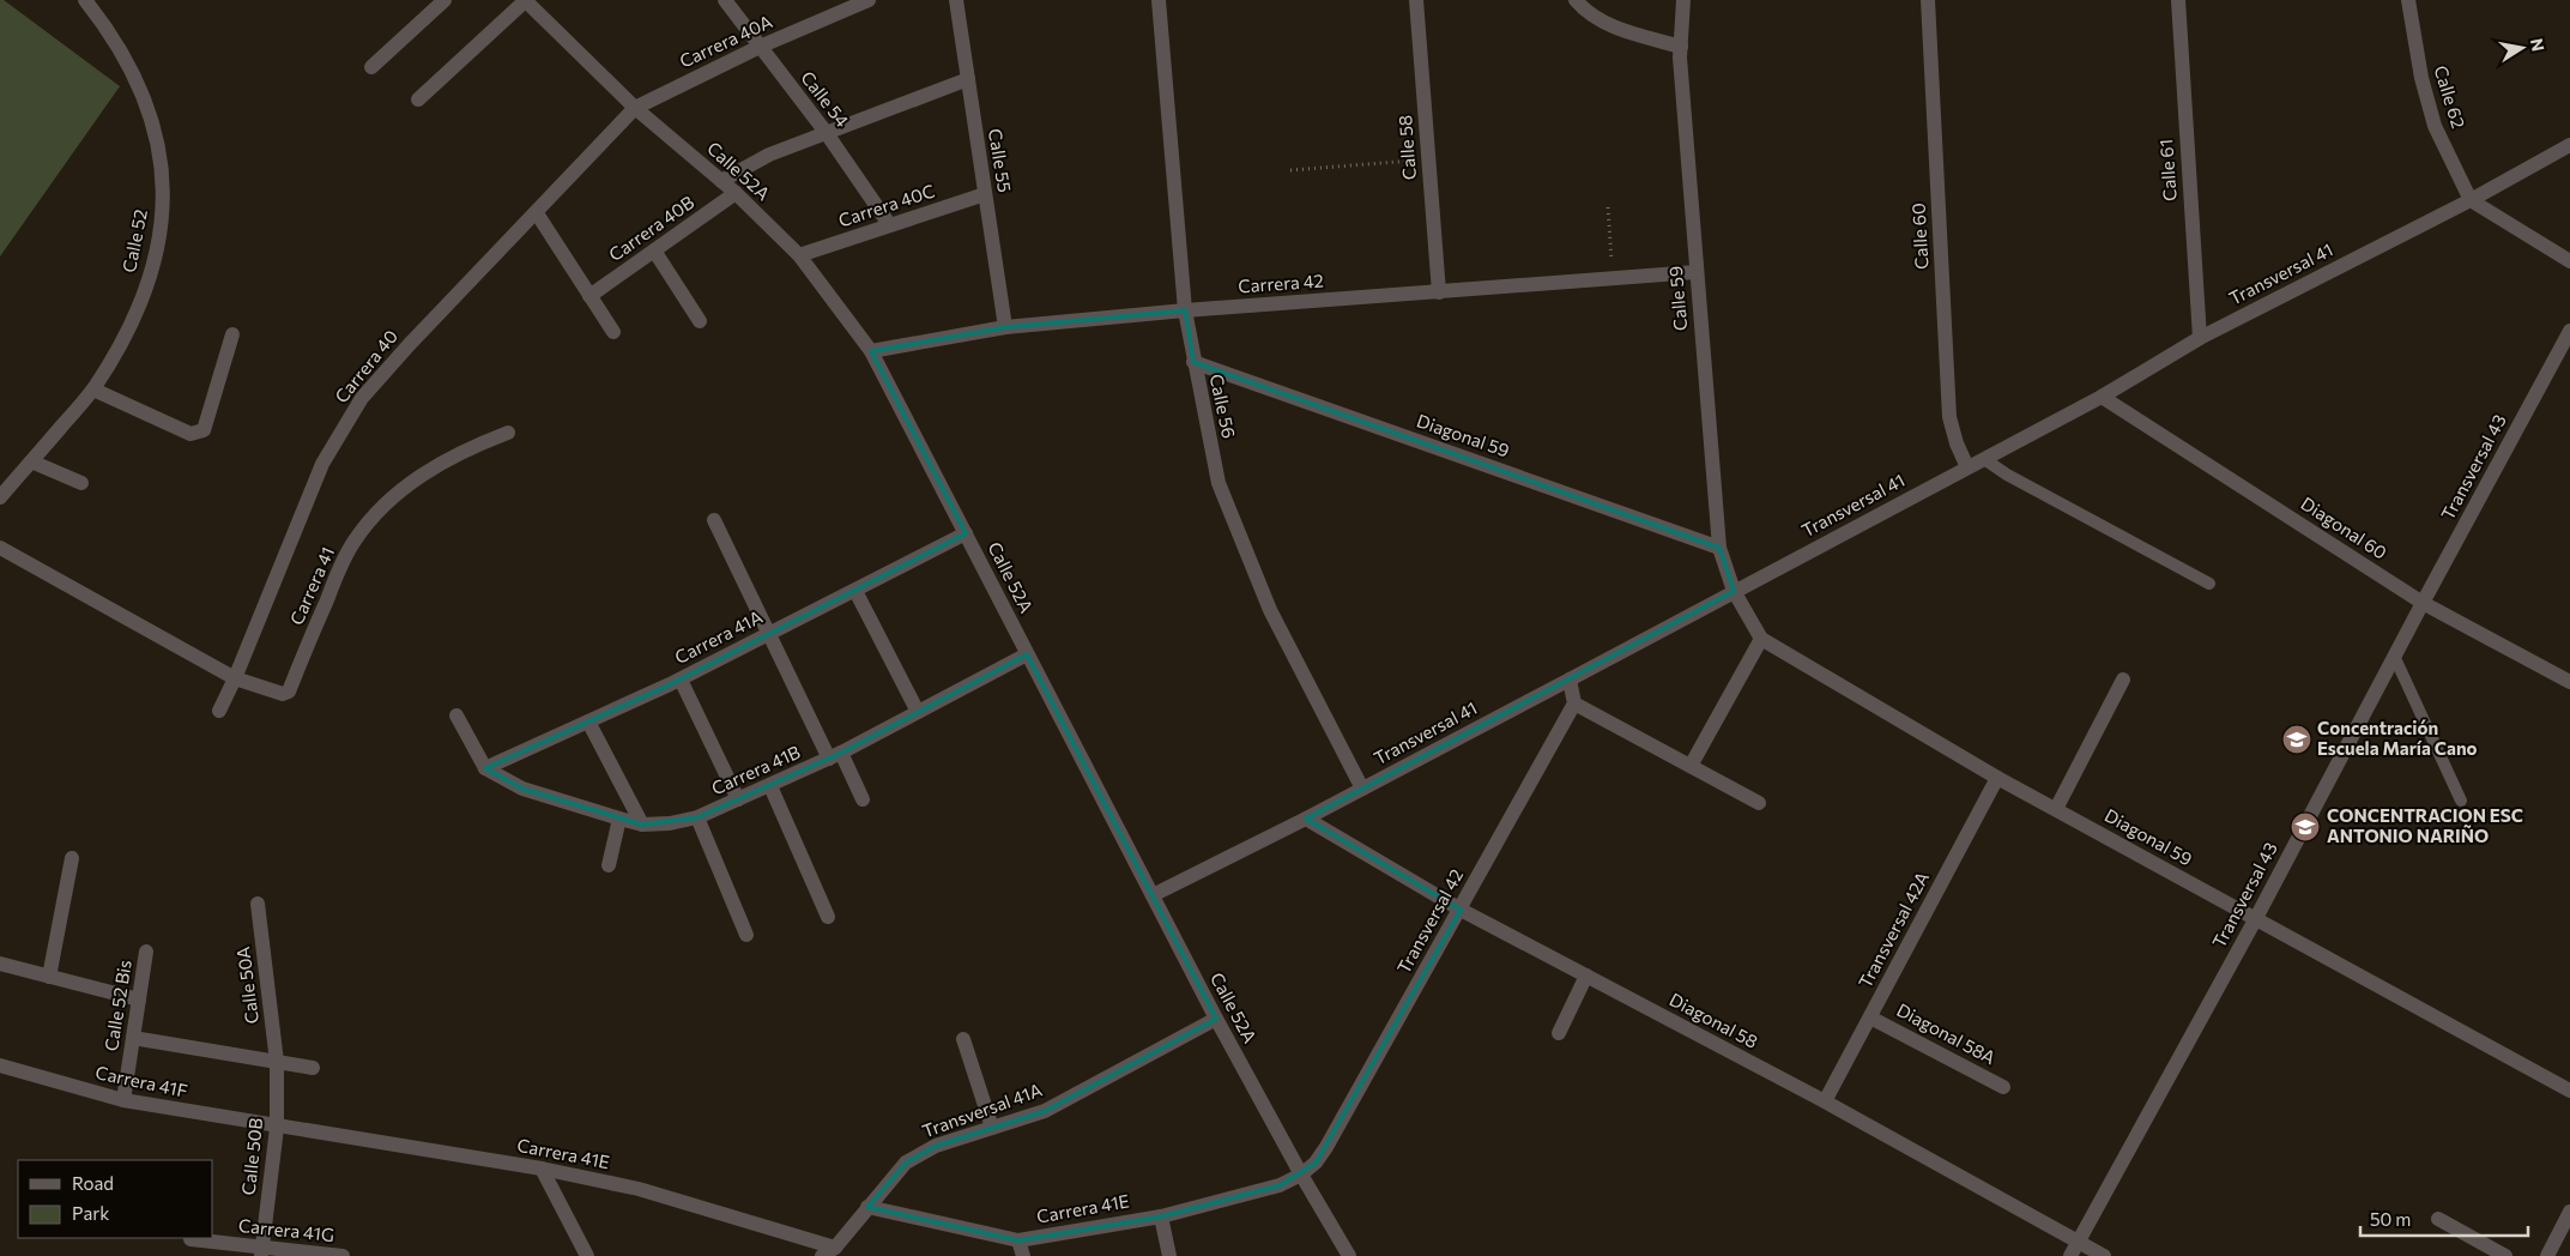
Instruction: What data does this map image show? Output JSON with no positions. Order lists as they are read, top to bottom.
{
  "streets": {
    "street": [
      "Carrera 40A",
      "Calle 62",
      "Calle 54",
      "Calle 58",
      "Calle 55",
      "Calle 61",
      "Calle 52A",
      "Carrera 40C",
      "Carrera 40B",
      "Calle 60",
      "Calle 52",
      "Transversal 41",
      "Carrera 42",
      "Calle 59",
      "Carrera 40",
      "Calle 56",
      "Diagonal 59",
      "Transversal 43",
      "Diagonal 60",
      "Carrera 41",
      "Carrera 41A",
      "Carrera 41B",
      "Transversal 42",
      "Transversal 42A",
      "Calle 50A",
      "Calle 52 Bis",
      "Diagonal 58",
      "Diagonal 58A",
      "Carrera 41F",
      "Transversal 41A",
      "Carrera 41E",
      "Calle 50B",
      "Carrera 41G"
    ]
  },
  "crossings": [
    ["Carrera 40A", "Calle 54"],
    ["Carrera 40A", "Calle 52A"],
    ["Carrera 40A", "Carrera 40"],
    ["Calle 62", "Transversal 41"],
    ["Calle 54", "Carrera 40C"],
    ["Calle 58", "Carrera 42"],
    ["Calle 55", "Carrera 40C"],
    ["Calle 55", "Carrera 42"],
    ["Calle 61", "Transversal 41"],
    ["Calle 52A", "Carrera 40C"],
    ["Calle 52A", "Carrera 40B"],
    ["Calle 52A", "Transversal 41"],
    ["Calle 52A", "Carrera 42"],
    ["Calle 52A", "Carrera 40"],
    ["Calle 52A", "Carrera 41A"],
    ["Calle 52A", "Carrera 41B"],
    ["Calle 52A", "Transversal 42"],
    ["Calle 52A", "Transversal 41A"],
    ["Calle 52A", "Carrera 41E"],
    ["Calle 60", "Transversal 41"],
    ["Transversal 41", "Calle 59"],
    ["Transversal 41", "Calle 56"],
    ["Transversal 41", "Diagonal 59"],
    ["Transversal 41", "Diagonal 60"],
    ["Transversal 41", "Diagonal 58"],
    ["Carrera 42", "Calle 59"],
    ["Carrera 42", "Calle 56"],
    ["Calle 59", "Diagonal 59"],
    ["Carrera 40", "Carrera 41"],
    ["Calle 56", "Diagonal 59"],
    ["Diagonal 59", "Transversal 43"],
    ["Diagonal 59", "Transversal 42A"],
    ["Transversal 43", "Diagonal 60"],
    ["Transversal 43", "Diagonal 58"],
    ["Carrera 41A", "Carrera 41B"],
    ["Transversal 42", "Diagonal 58"],
    ["Transversal 42", "Carrera 41E"],
    ["Transversal 42A", "Diagonal 58"],
    ["Transversal 42A", "Diagonal 58A"],
    ["Calle 50A", "Calle 50B"],
    ["Calle 52 Bis", "Carrera 41F"],
    ["Carrera 41F", "Carrera 41E"],
    ["Carrera 41F", "Calle 50B"],
    ["Transversal 41A", "Carrera 41E"],
    ["Carrera 41E", "Calle 50B"],
    ["Calle 50B", "Carrera 41G"]
  ],
  "places": {
    "school or university": ["Concentración Escuela María Cano", "CONCENTRACION ESC ANTONIO NARIÑO"]
  },
  "legend": ["Road", "Park"],
  "scale_bar": "50 m",
  "north": "right"
}
